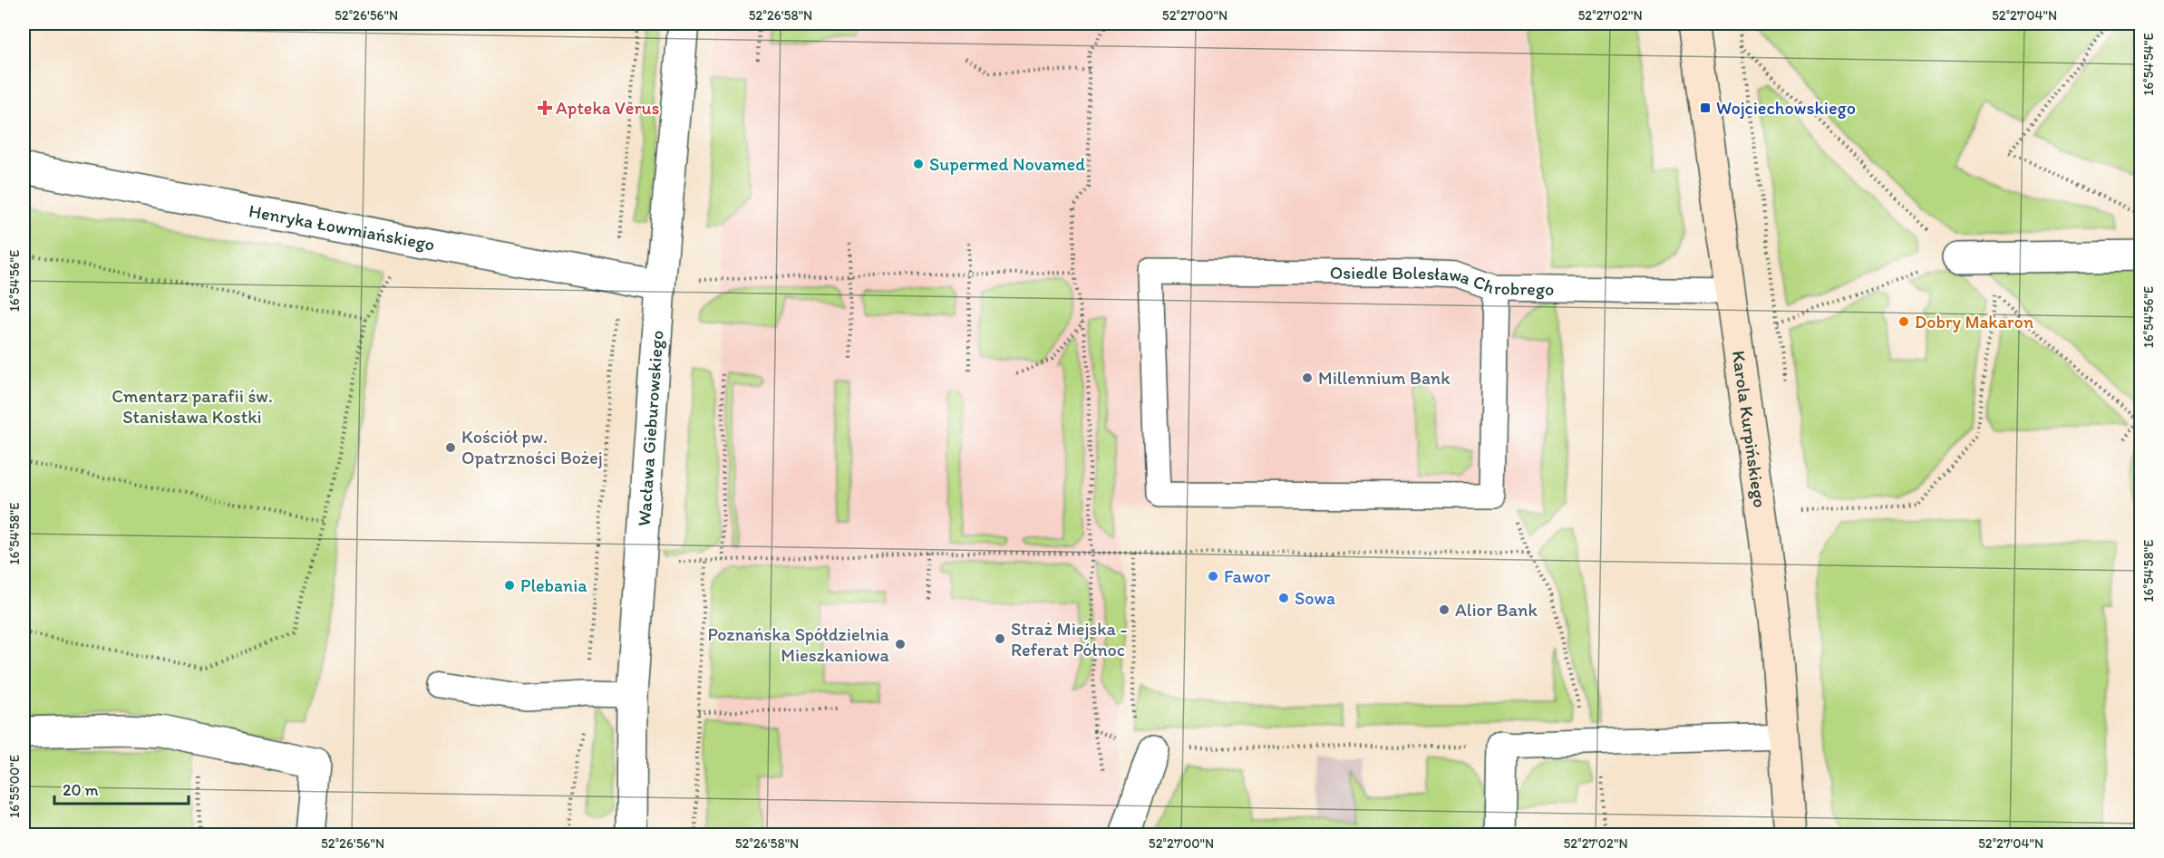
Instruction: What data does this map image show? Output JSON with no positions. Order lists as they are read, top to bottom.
{
  "streets": {
    "street": ["Henryka Łowmiańskiego", "Wacława Gieburowskiego", "Karola Kurpińskiego"],
    "lane": ["Osiedle Bolesława Chrobrego"]
  },
  "crossings": [
    ["Henryka Łowmiańskiego", "Wacława Gieburowskiego"],
    ["Osiedle Bolesława Chrobrego", "Karola Kurpińskiego"]
  ],
  "parks": ["Cmentarz parafii św. Stanisława Kostki"],
  "places": {
    "health": ["Apteka Verus"],
    "transit": ["Wojciechowskiego"],
    "other": [
      "Supermed Novamed",
      "Dobry Makaron",
      "Millennium Bank",
      "Kościół pw. Opatrzności Bożej",
      "Fawor",
      "Plebania",
      "Sowa",
      "Alior Bank",
      "Straż Miejska - Referat Północ",
      "Poznańska Spółdzielnia Mieszkaniowa"
    ]
  },
  "scale_bar": "20 m",
  "coordinates": [
    "52°26'56\"N",
    "52°26'58\"N",
    "52°27'00\"N",
    "52°27'02\"N",
    "52°27'04\"N",
    "16°54'54\"E",
    "16°54'56\"E",
    "16°54'58\"E",
    "16°55'00\"E"
  ]
}
